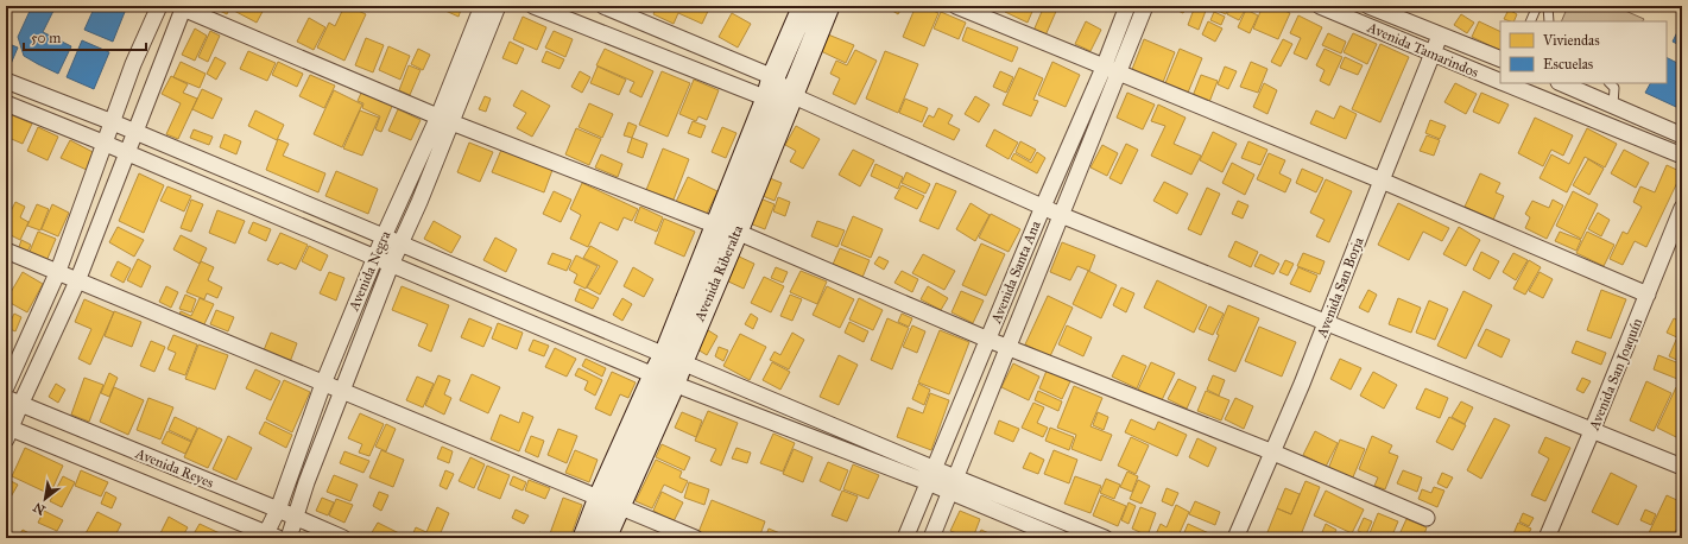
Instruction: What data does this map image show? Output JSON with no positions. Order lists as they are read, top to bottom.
{
  "streets": {
    "street": [
      "Avenida Tamarindos",
      "Avenida Negra",
      "Avenida Santa Ana",
      "Avenida Riberalta",
      "Avenida San Borja",
      "Avenida San Joaquín",
      "Avenida Reyes"
    ]
  },
  "crossings": [
    ["Avenida Tamarindos", "Avenida San Borja"],
    ["Avenida Negra", "Avenida Reyes"]
  ],
  "legend": ["Viviendas", "Escuelas"],
  "scale_bar": "50 m",
  "north": "bottom left"
}
